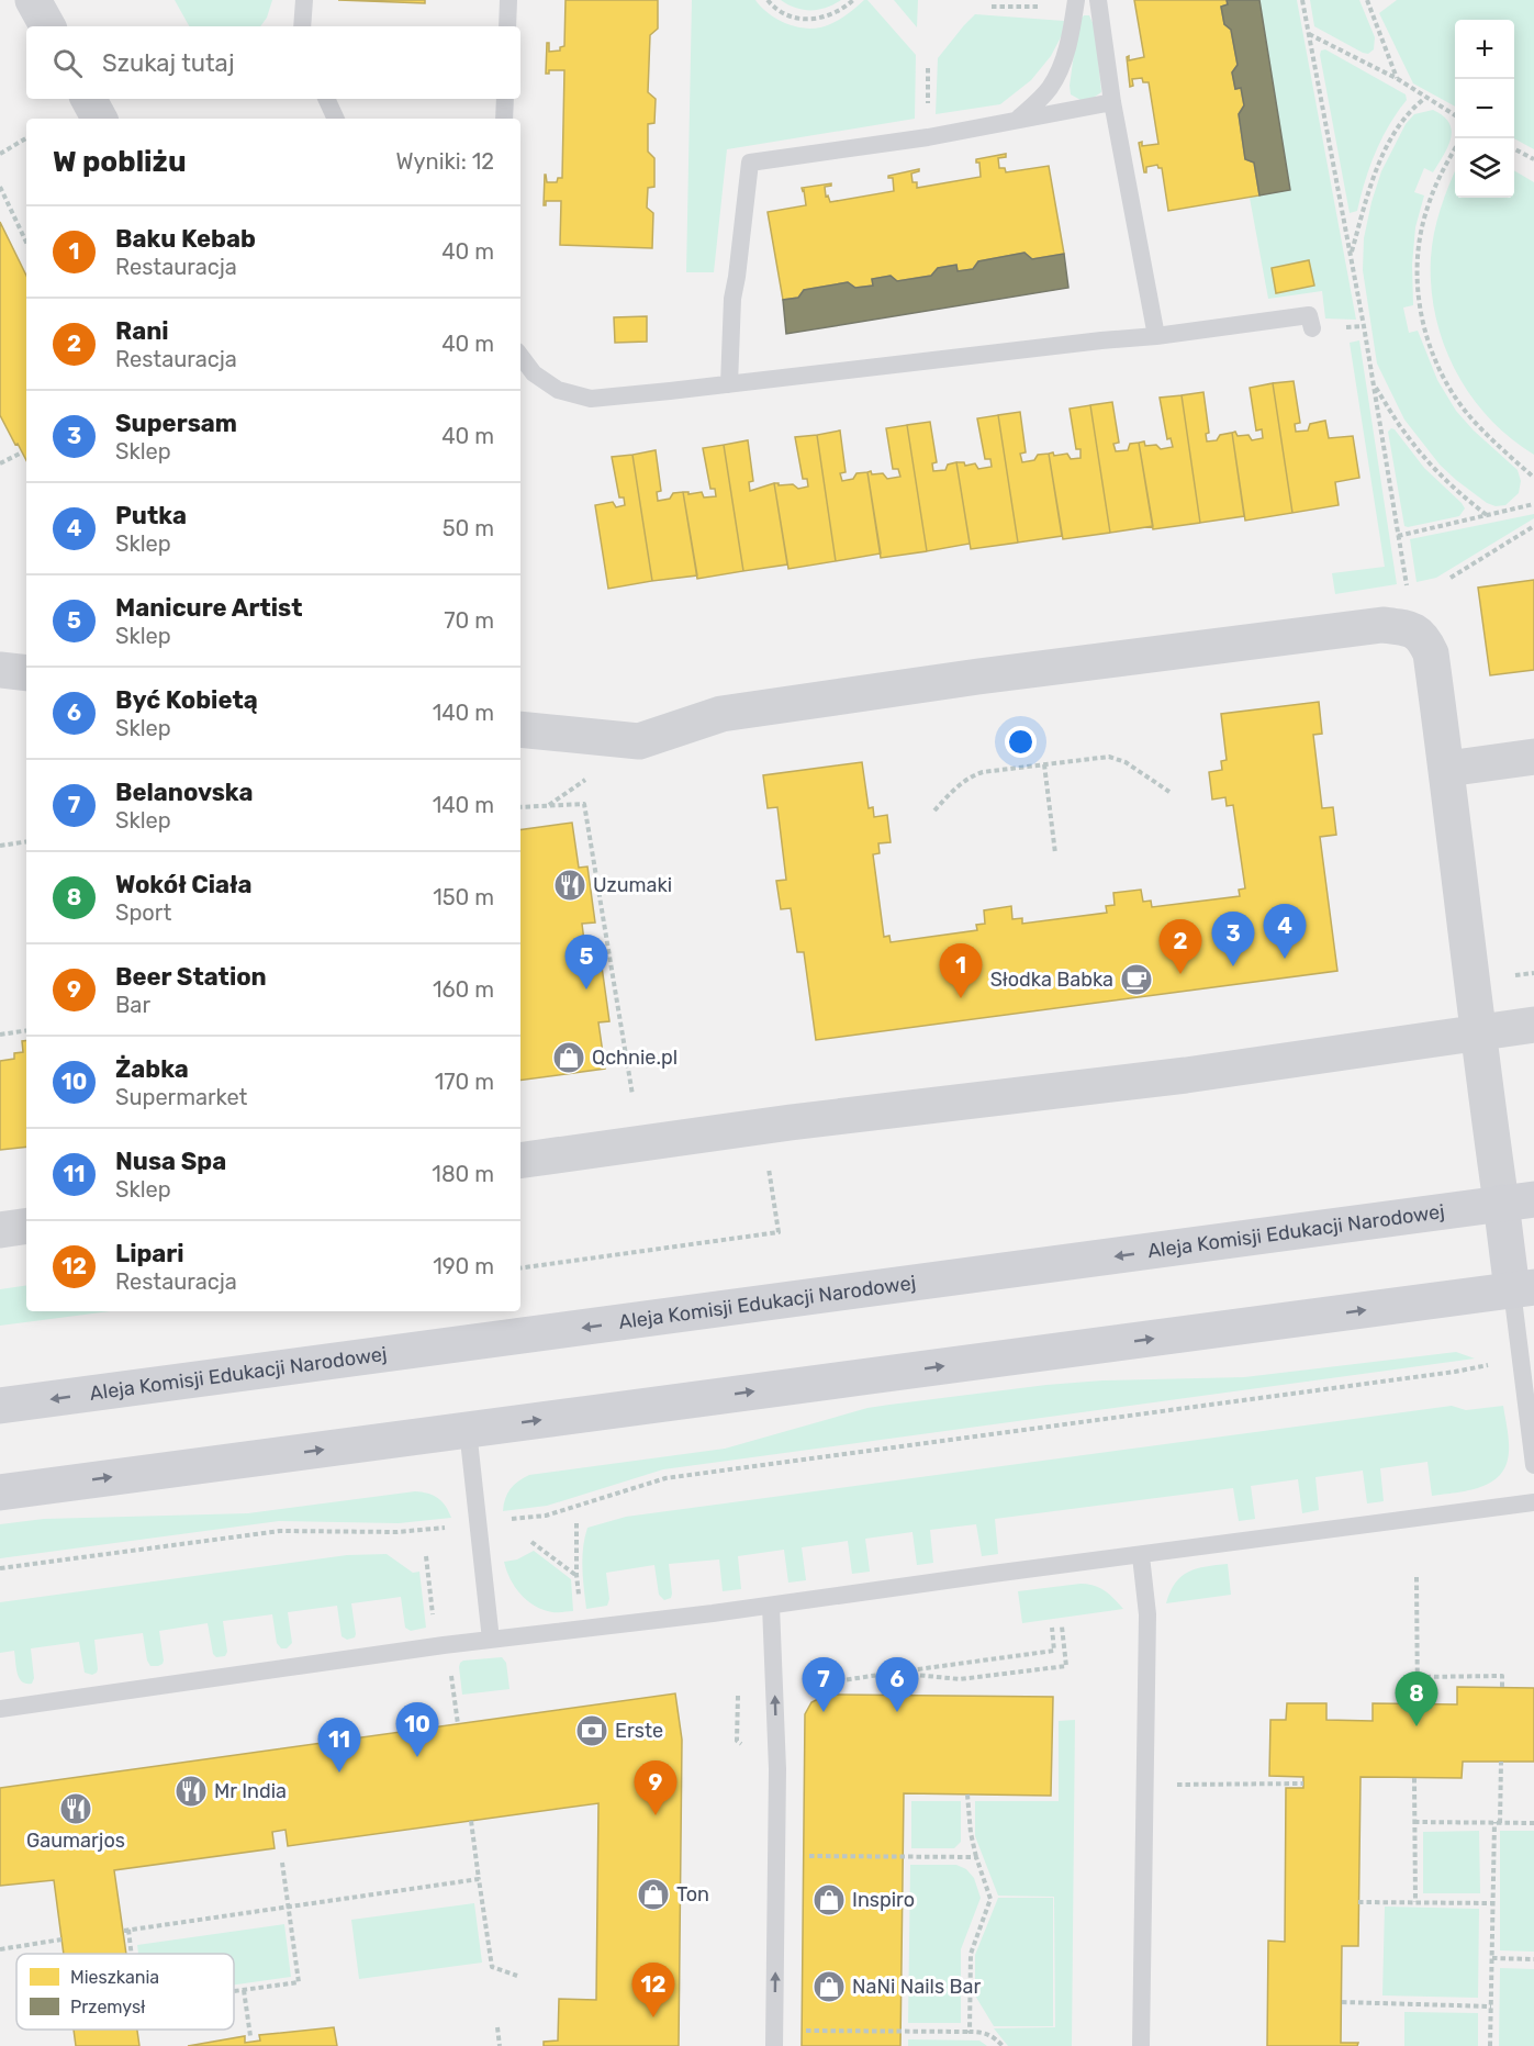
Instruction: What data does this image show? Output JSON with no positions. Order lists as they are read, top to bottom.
{
  "streets": {
    "street": ["Aleja Komisji Edukacji Narodowej"]
  },
  "places": {
    "restaurant": ["Uzumaki", "Mr India", "Gaumarjos"],
    "cafe": ["Słodka Babka"],
    "shop": [
      "Qchnie.pl",
      "Ton",
      "Inspiro",
      "NaNi Nails Bar"
    ],
    "bank": ["Erste"]
  },
  "legend": ["Mieszkania", "Przemysł"],
  "page": {
    "map_buttons": ["+", "−"],
    "search": "Szukaj tutaj",
    "heading": ["W pobliżu", "Wyniki: 12"],
    "list": [
      {
        "mark": "1",
        "name": "Baku Kebab",
        "note": "Restauracja",
        "value": "40 m"
      },
      {
        "mark": "2",
        "name": "Rani",
        "note": "Restauracja",
        "value": "40 m"
      },
      {
        "mark": "3",
        "name": "Supersam",
        "note": "Sklep",
        "value": "40 m"
      },
      {
        "mark": "4",
        "name": "Putka",
        "note": "Sklep",
        "value": "50 m"
      },
      {
        "mark": "5",
        "name": "Manicure Artist",
        "note": "Sklep",
        "value": "70 m"
      },
      {
        "mark": "6",
        "name": "Być Kobietą",
        "note": "Sklep",
        "value": "140 m"
      },
      {
        "mark": "7",
        "name": "Belanovska",
        "note": "Sklep",
        "value": "140 m"
      },
      {
        "mark": "8",
        "name": "Wokół Ciała",
        "note": "Sport",
        "value": "150 m"
      },
      {
        "mark": "9",
        "name": "Beer Station",
        "note": "Bar",
        "value": "160 m"
      },
      {
        "mark": "10",
        "name": "Żabka",
        "note": "Supermarket",
        "value": "170 m"
      },
      {
        "mark": "11",
        "name": "Nusa Spa",
        "note": "Sklep",
        "value": "180 m"
      },
      {
        "mark": "12",
        "name": "Lipari",
        "note": "Restauracja",
        "value": "190 m"
      }
    ],
    "pins": [
      "4",
      "3",
      "2",
      "5",
      "1",
      "6",
      "7",
      "8",
      "10",
      "11",
      "9",
      "12"
    ]
  }
}
